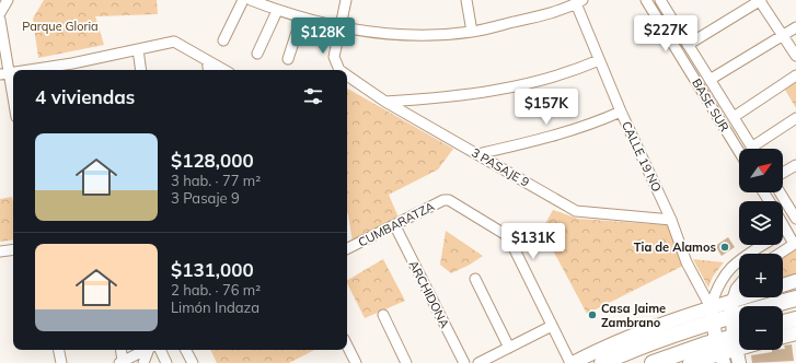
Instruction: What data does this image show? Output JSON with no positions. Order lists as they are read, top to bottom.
{
  "streets": {
    "street": [
      "BASE SUR",
      "CALLE 19 NO",
      "3 PASAJE 9",
      "CUMBARATZA",
      "ARCHIDONA"
    ]
  },
  "crossings": [
    ["CALLE 19 NO", "3 PASAJE 9"],
    ["CUMBARATZA", "ARCHIDONA"]
  ],
  "parks": ["Parque Gloria"],
  "places": ["Tia de Alamos", "Casa Jaime Zambrano"],
  "north": "top right",
  "page": {
    "price": [
      "$227K",
      "$128K",
      "$157K",
      "$131K"
    ],
    "heading": "4 viviendas",
    "list": [
      {
        "name": "$128,000",
        "note": "3 hab. · 77 m² · 3 Pasaje 9"
      },
      {
        "name": "$131,000",
        "note": "2 hab. · 76 m² · Limón Indaza"
      }
    ],
    "map_buttons": ["+", "−"]
  }
}
